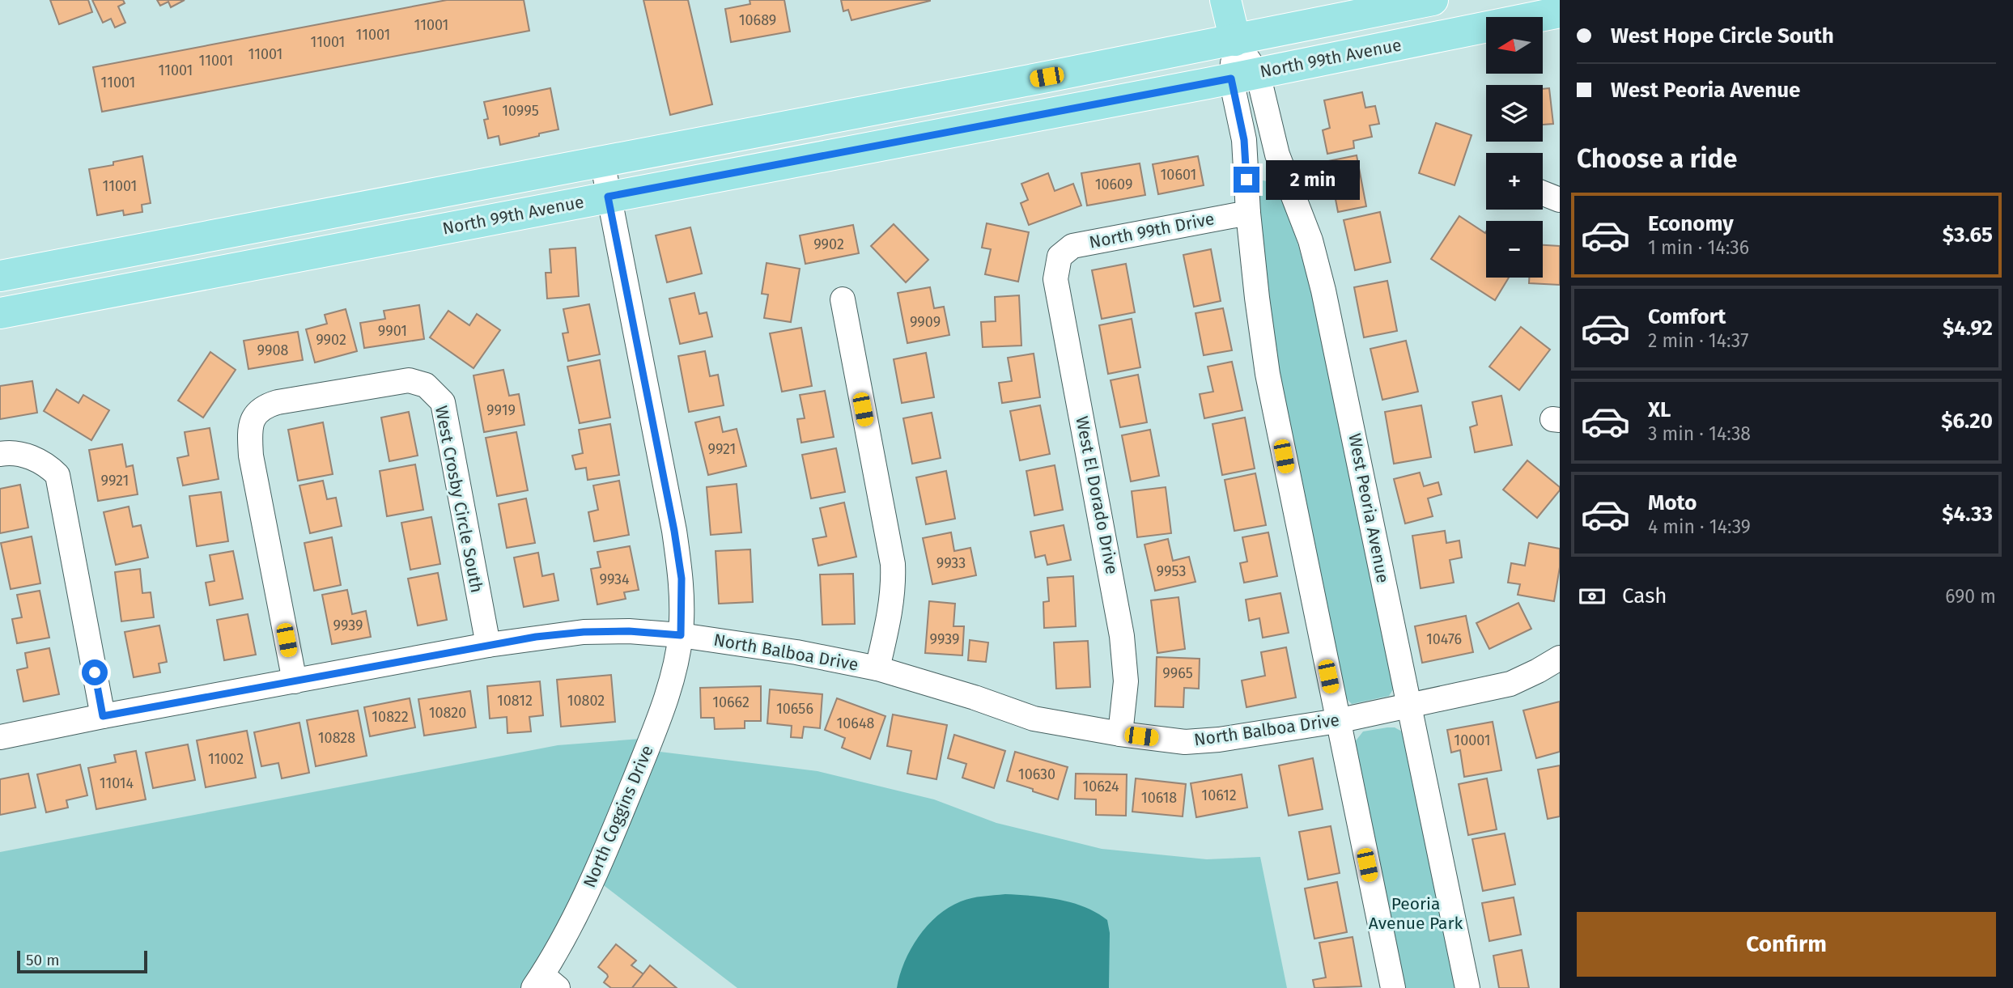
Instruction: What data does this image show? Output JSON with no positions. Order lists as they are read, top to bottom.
{
  "streets": {
    "main road": ["North 99th Avenue", "West Peoria Avenue"],
    "street": [
      "North 99th Drive",
      "West El Dorado Drive",
      "West Crosby Circle South",
      "North Balboa Drive",
      "North Coggins Drive"
    ]
  },
  "crossings": [
    ["North 99th Avenue", "West Peoria Avenue"],
    ["North 99th Avenue", "North Coggins Drive"],
    ["North 99th Drive", "West El Dorado Drive"],
    ["North 99th Drive", "West Peoria Avenue"],
    ["West El Dorado Drive", "North Balboa Drive"],
    ["West Crosby Circle South", "North Balboa Drive"],
    ["West Peoria Avenue", "North Balboa Drive"],
    ["North Balboa Drive", "North Coggins Drive"]
  ],
  "parks": ["Peoria Avenue Park"],
  "house_numbers": [
    "10689",
    "11001",
    "11001",
    "11001",
    "11001",
    "11001",
    "11001",
    "11001",
    "10995",
    "10601",
    "10609",
    "11001",
    "9902",
    "9909",
    "9901",
    "9902",
    "9908",
    "9919",
    "9921",
    "9921",
    "9933",
    "9953",
    "9934",
    "9939",
    "9939",
    "10476",
    "9965",
    "10812",
    "10802",
    "10662",
    "10656",
    "10820",
    "10822",
    "10648",
    "10828",
    "10001",
    "11002",
    "10630",
    "11014",
    "10624",
    "10612",
    "10618"
  ],
  "scale_bar": "50 m",
  "north": "left",
  "page": {
    "banner": ["West Hope Circle South", "West Peoria Avenue"],
    "map_buttons": ["+", "−"],
    "heading": "Choose a ride",
    "bubble": "2 min",
    "list": [
      {
        "name": "Economy",
        "note": "1 min · 14:36",
        "value": "$3.65"
      },
      {
        "name": "Comfort",
        "note": "2 min · 14:37",
        "value": "$4.92"
      },
      {
        "name": "XL",
        "note": "3 min · 14:38",
        "value": "$6.20"
      },
      {
        "name": "Moto",
        "note": "4 min · 14:39",
        "value": "$4.33"
      }
    ],
    "pay": ["Cash", "690 m"],
    "buttons": "Confirm",
    "scale": "50 m"
  }
}
